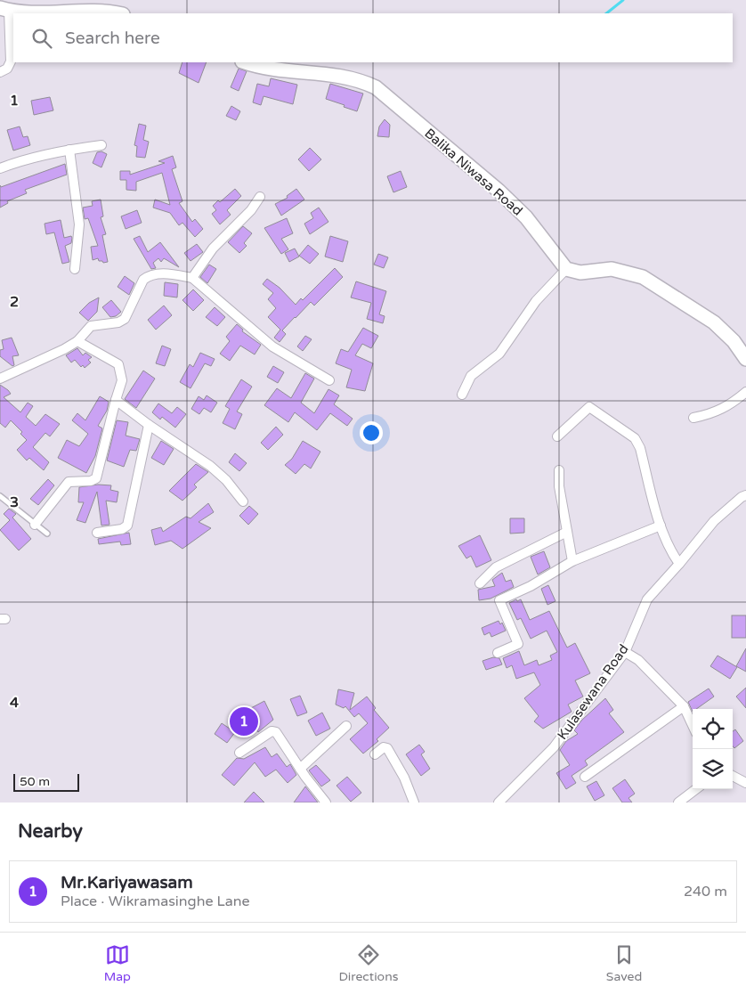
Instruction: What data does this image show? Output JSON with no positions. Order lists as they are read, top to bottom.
{
  "streets": {
    "street": ["Balika Niwasa Road", "Kulasewana Road"]
  },
  "scale_bar": "50 m",
  "page": {
    "search": "Search here",
    "pins": "1",
    "scale": "50 m",
    "heading": "Nearby",
    "list": [
      {
        "mark": "1",
        "name": "Mr.Kariyawasam",
        "note": "Place · Wikramasinghe Lane",
        "value": "240 m"
      }
    ],
    "nav": ["Map", "Directions", "Saved"]
  },
  "grid": {
    "rows": [
      "1",
      "2",
      "3",
      "4"
    ]
  }
}
